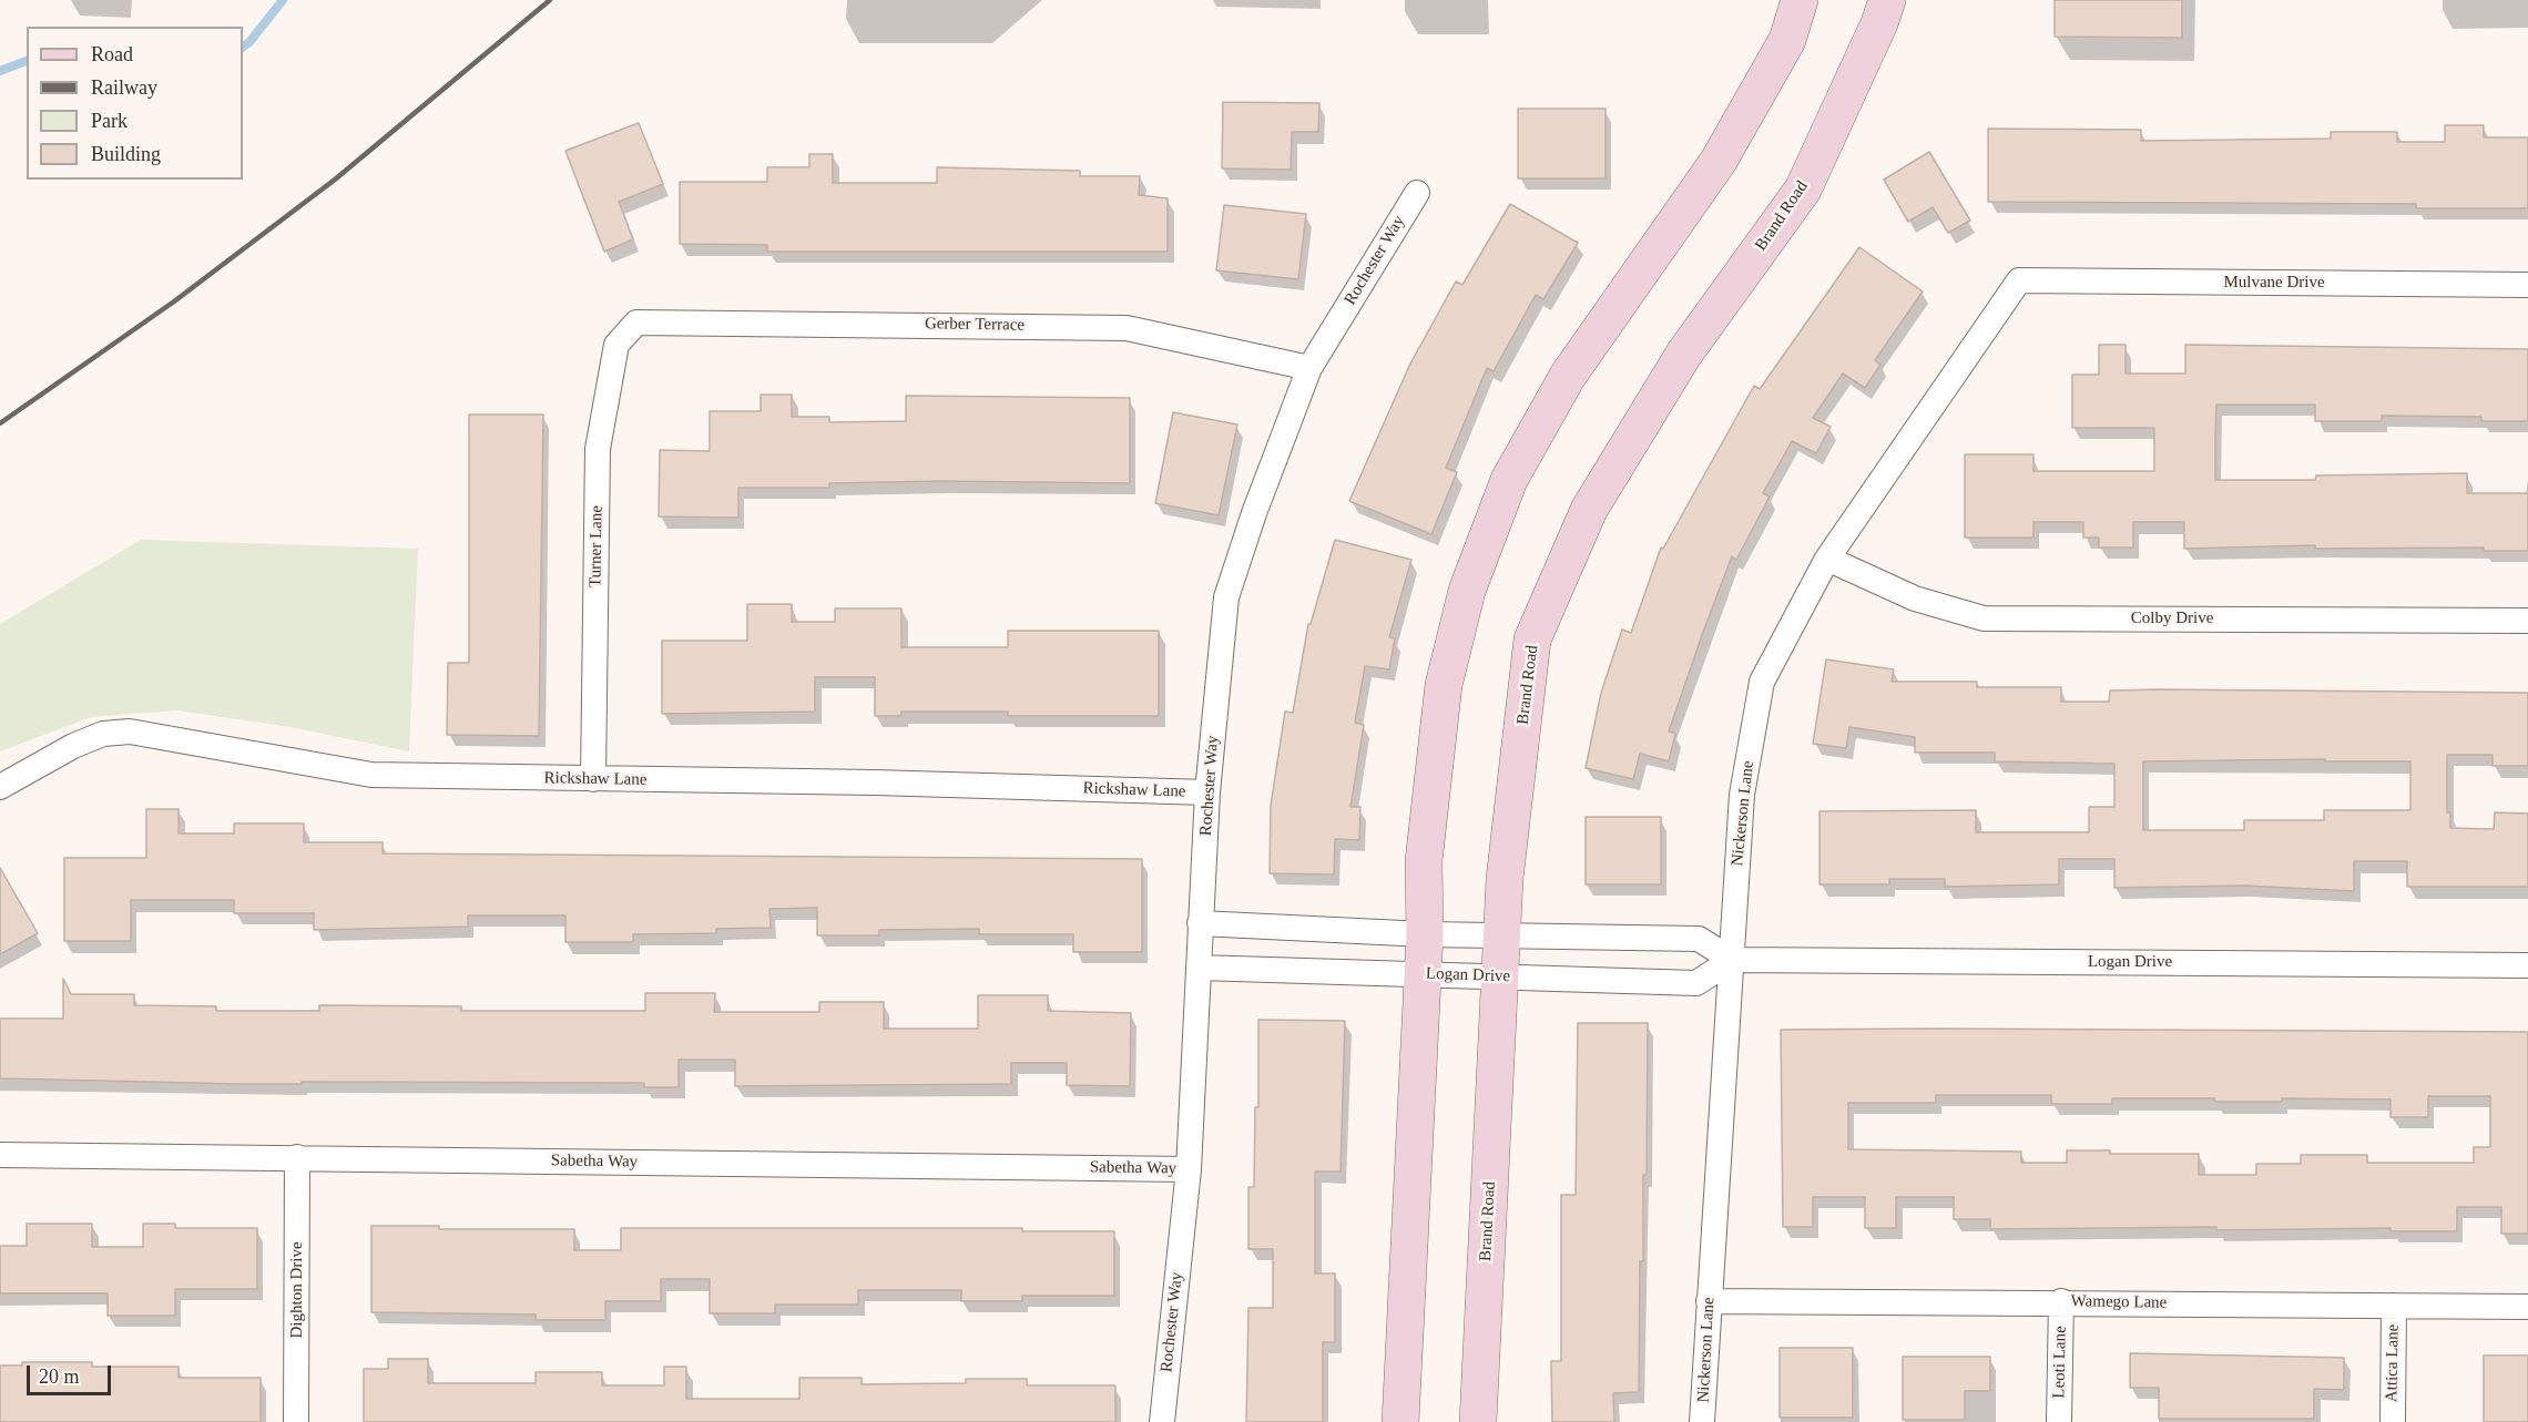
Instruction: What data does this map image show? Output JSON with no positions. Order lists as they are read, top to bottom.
{
  "streets": {
    "main road": ["Brand Road"],
    "street": [
      "Rochester Way",
      "Mulvane Drive",
      "Gerber Terrace",
      "Turner Lane",
      "Colby Drive",
      "Rickshaw Lane",
      "Nickerson Lane",
      "Logan Drive",
      "Sabetha Way",
      "Dighton Drive",
      "Wamego Lane",
      "Leoti Lane",
      "Attica Lane"
    ]
  },
  "crossings": [
    ["Brand Road", "Logan Drive"],
    ["Rochester Way", "Gerber Terrace"],
    ["Rochester Way", "Rickshaw Lane"],
    ["Rochester Way", "Logan Drive"],
    ["Rochester Way", "Sabetha Way"],
    ["Mulvane Drive", "Nickerson Lane"],
    ["Gerber Terrace", "Turner Lane"],
    ["Turner Lane", "Rickshaw Lane"],
    ["Colby Drive", "Nickerson Lane"],
    ["Nickerson Lane", "Logan Drive"],
    ["Nickerson Lane", "Wamego Lane"],
    ["Sabetha Way", "Dighton Drive"],
    ["Wamego Lane", "Leoti Lane"],
    ["Wamego Lane", "Attica Lane"]
  ],
  "legend": [
    "Road",
    "Railway",
    "Park",
    "Building"
  ],
  "scale_bar": "20 m"
}
